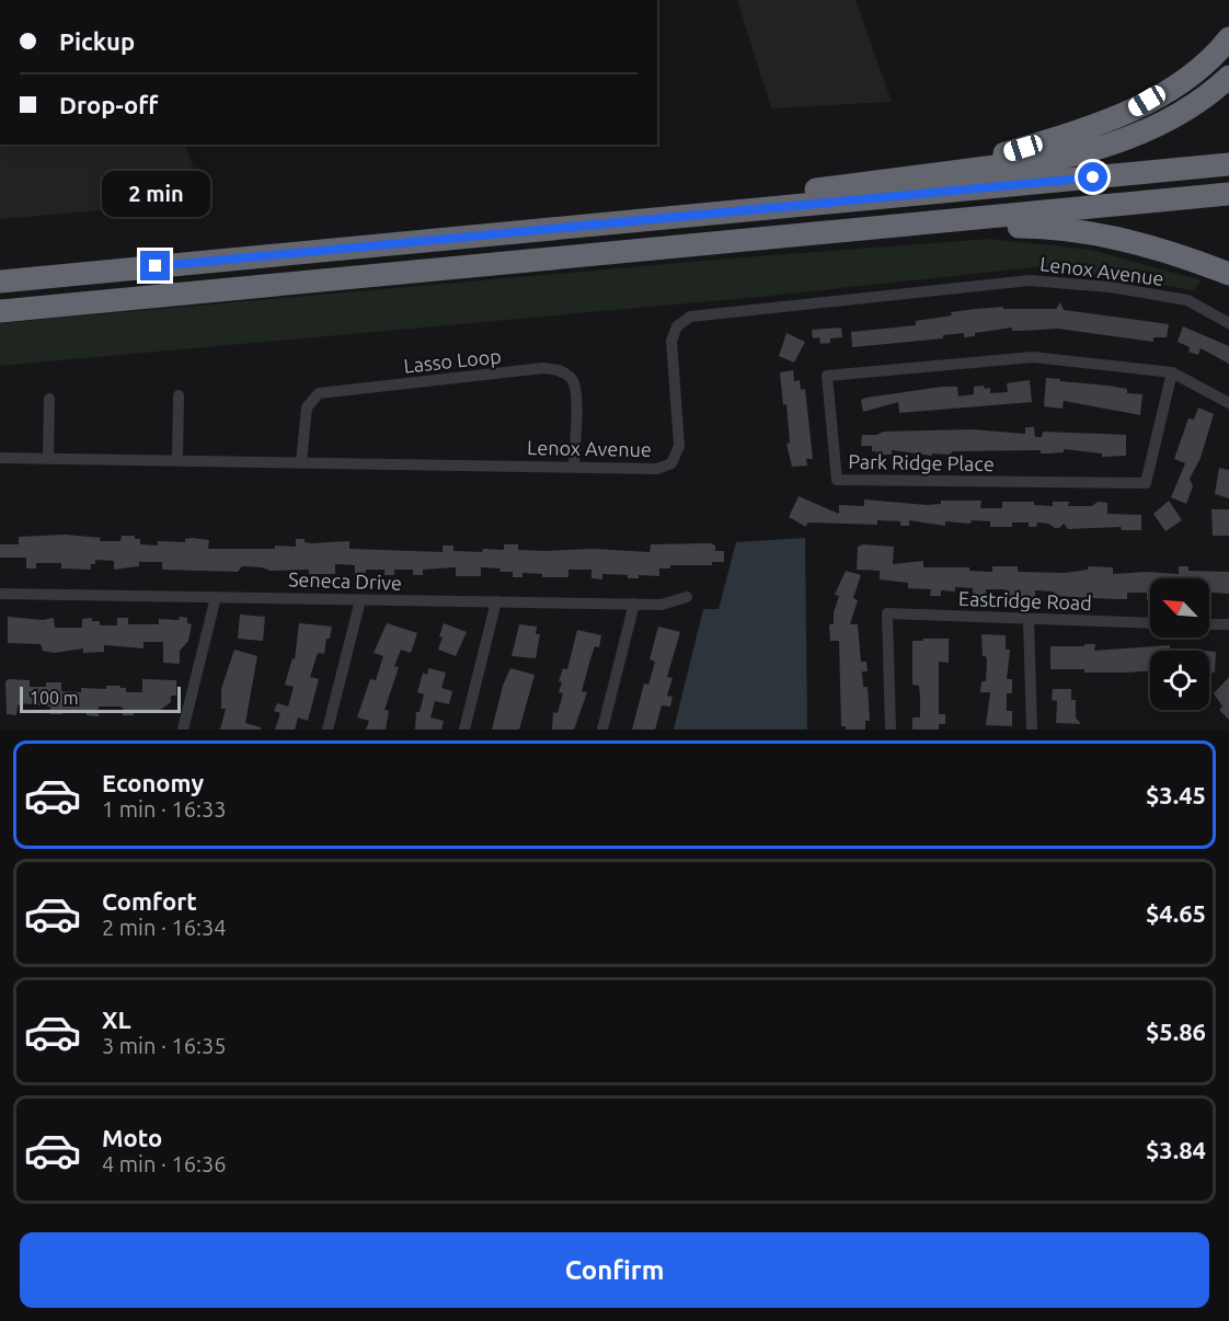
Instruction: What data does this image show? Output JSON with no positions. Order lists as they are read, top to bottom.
{
  "streets": {
    "street": [
      "Lenox Avenue",
      "Lasso Loop",
      "Park Ridge Place",
      "Seneca Drive",
      "Eastridge Road"
    ]
  },
  "crossings": [
    ["Lenox Avenue", "Lasso Loop"]
  ],
  "scale_bar": "100 m",
  "north": "top left",
  "page": {
    "banner": ["Pickup", "Drop-off"],
    "bubble": "2 min",
    "scale": "100 m",
    "list": [
      {
        "name": "Economy",
        "note": "1 min · 16:33",
        "value": "$3.45"
      },
      {
        "name": "Comfort",
        "note": "2 min · 16:34",
        "value": "$4.65"
      },
      {
        "name": "XL",
        "note": "3 min · 16:35",
        "value": "$5.86"
      },
      {
        "name": "Moto",
        "note": "4 min · 16:36",
        "value": "$3.84"
      }
    ],
    "buttons": "Confirm"
  }
}
